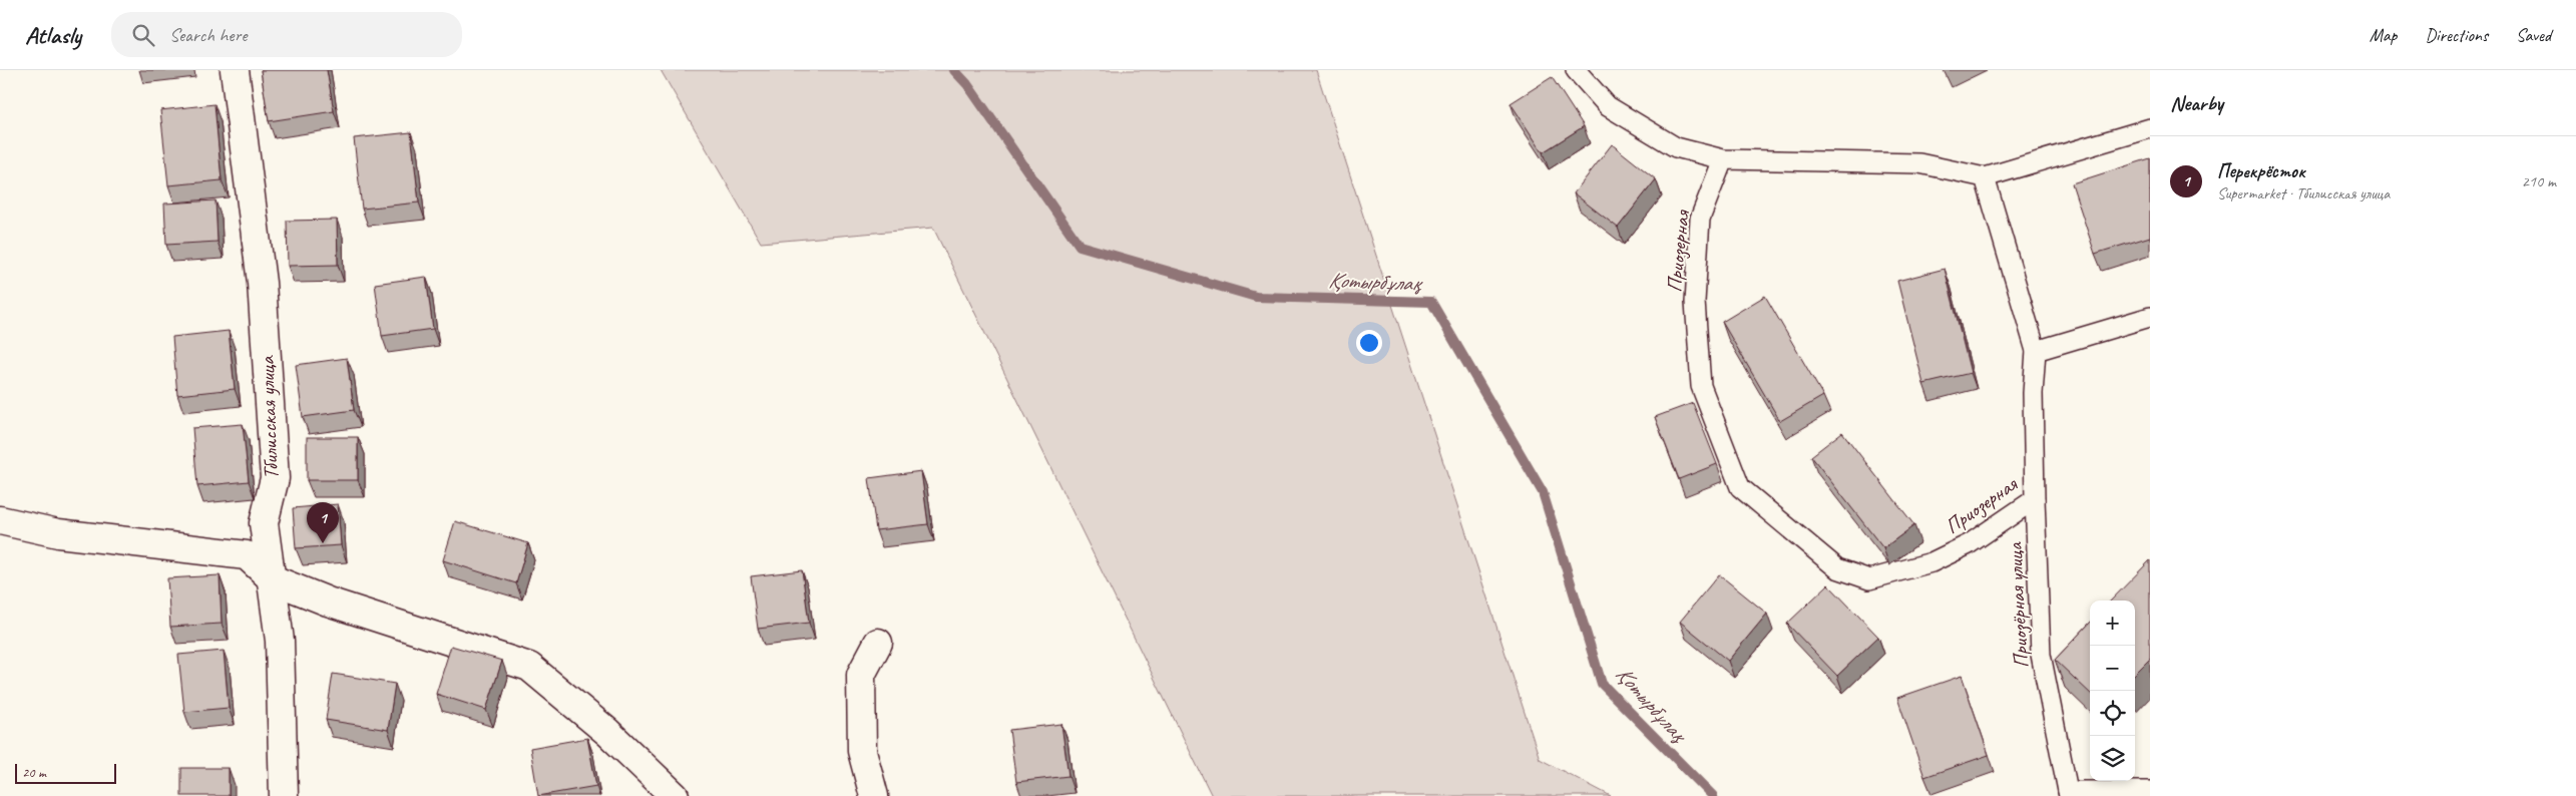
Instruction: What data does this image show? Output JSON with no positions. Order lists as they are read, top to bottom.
{
  "streets": {
    "street": ["Тбилисская улица"],
    "lane": ["Приозерная", "Приозёрная улица"]
  },
  "crossings": [
    ["Приозерная", "Приозёрная улица"]
  ],
  "water": ["Қотырбұлақ"],
  "scale_bar": "20 m",
  "page": {
    "header": "Atlasly",
    "search": "Search here",
    "nav": ["Map", "Directions", "Saved"],
    "heading": "Nearby",
    "list": [
      {
        "mark": "1",
        "name": "Перекрёсток",
        "note": "Supermarket · Тбилисская улица",
        "value": "210 m"
      }
    ],
    "pins": "1",
    "map_buttons": ["+", "−"],
    "scale": "20 m"
  }
}
